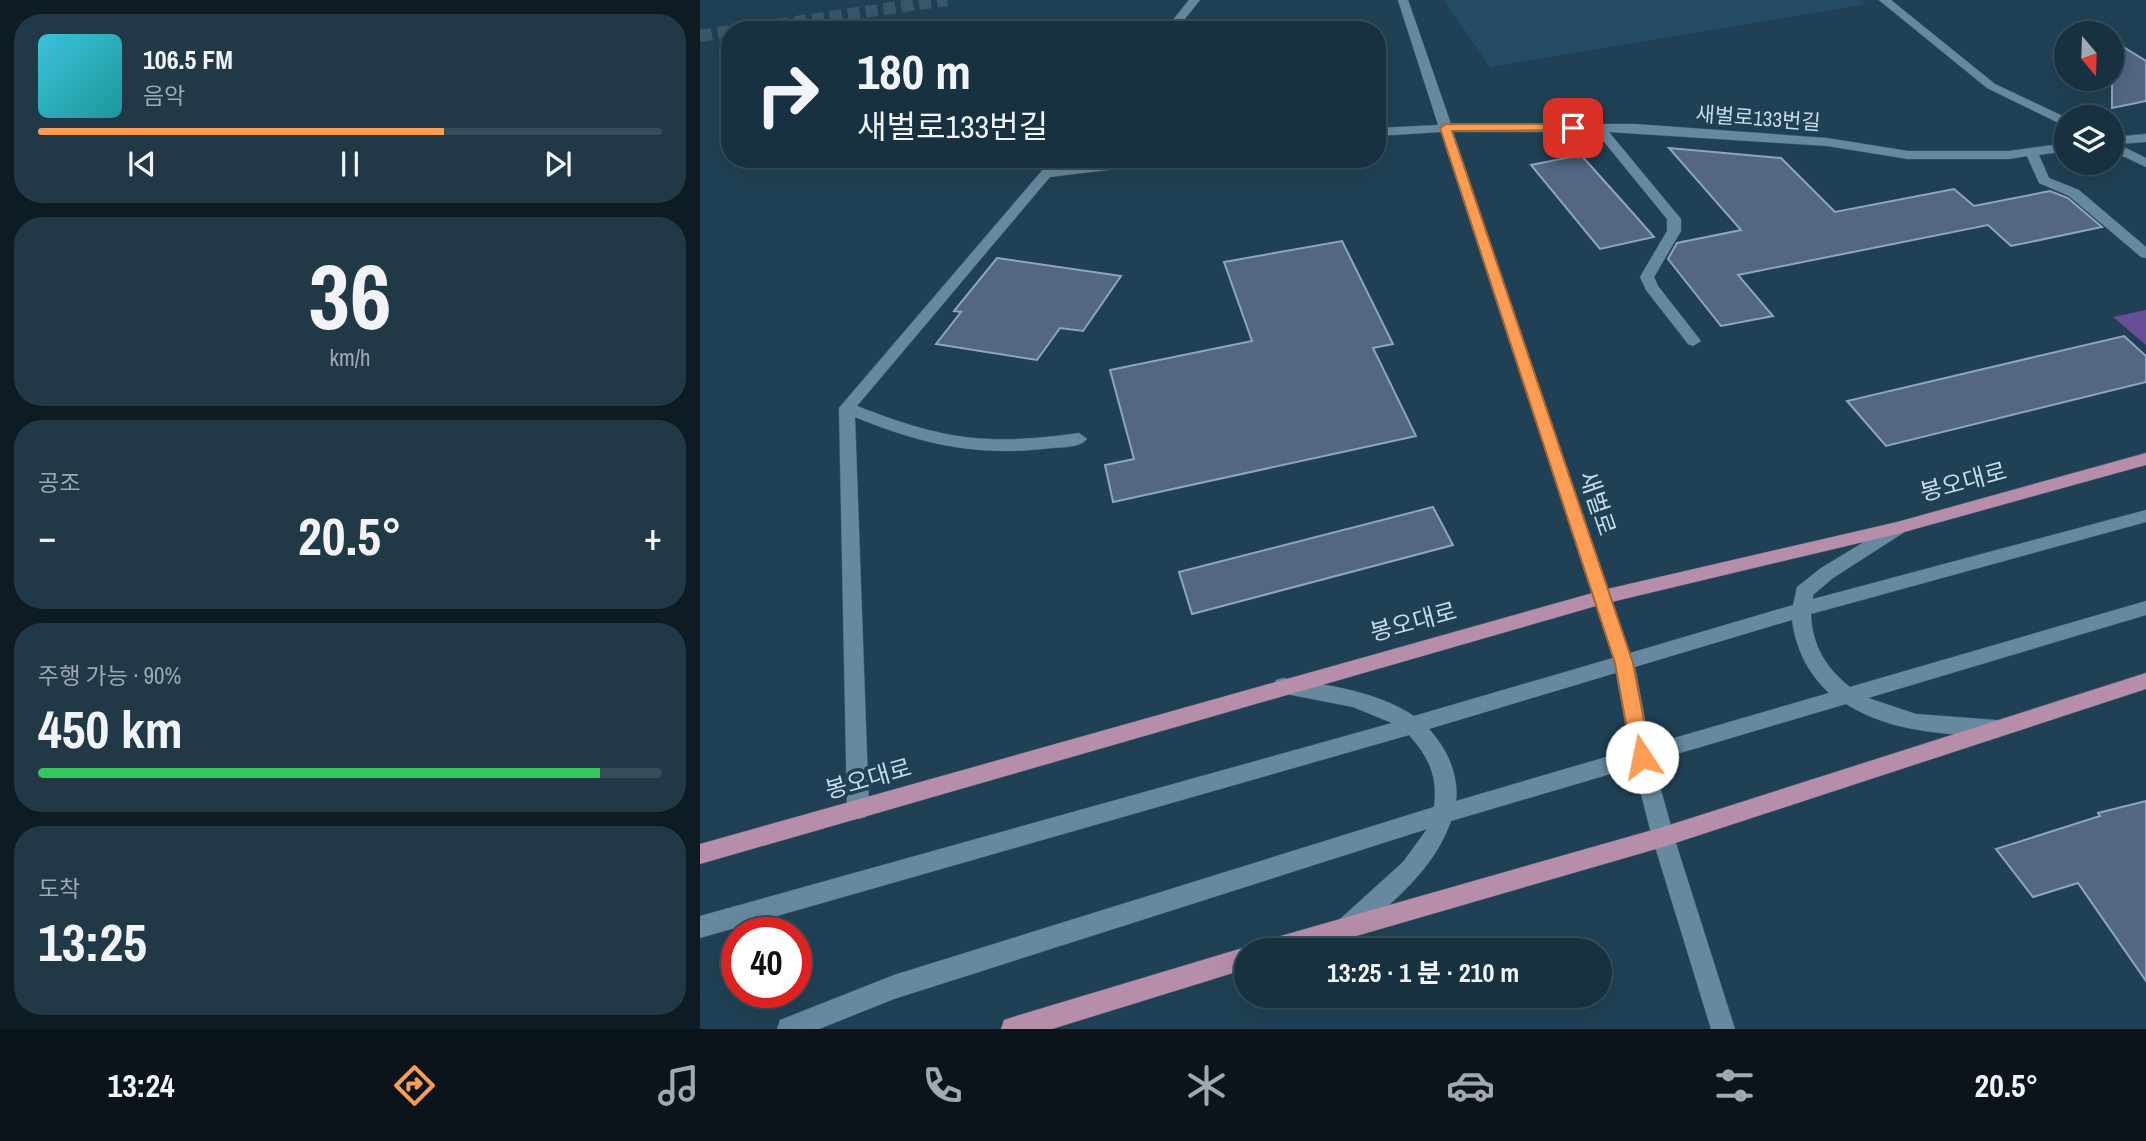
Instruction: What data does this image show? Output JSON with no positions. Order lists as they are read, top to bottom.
{
  "streets": {
    "main road": ["봉오대로"],
    "street": ["새벌로133번길", "새벌로"]
  },
  "crossings": [
    ["새벌로133번길", "새벌로"],
    ["봉오대로", "새벌로"]
  ],
  "north": "bottom",
  "page": {
    "turn": ["180 m", "새벌로133번길"],
    "song": ["106.5 FM", "음악"],
    "tile": [
      ["36", "km/h"],
      "공조",
      ["주행 가능 · 90%", "450 km"],
      ["도착", "13:25"]
    ],
    "heat": ["−", "20.5°", "+"],
    "limit": "40",
    "trip": "13:25 · 1 분 · 210 m",
    "tabs": ["13:24", "20.5°"]
  }
}
